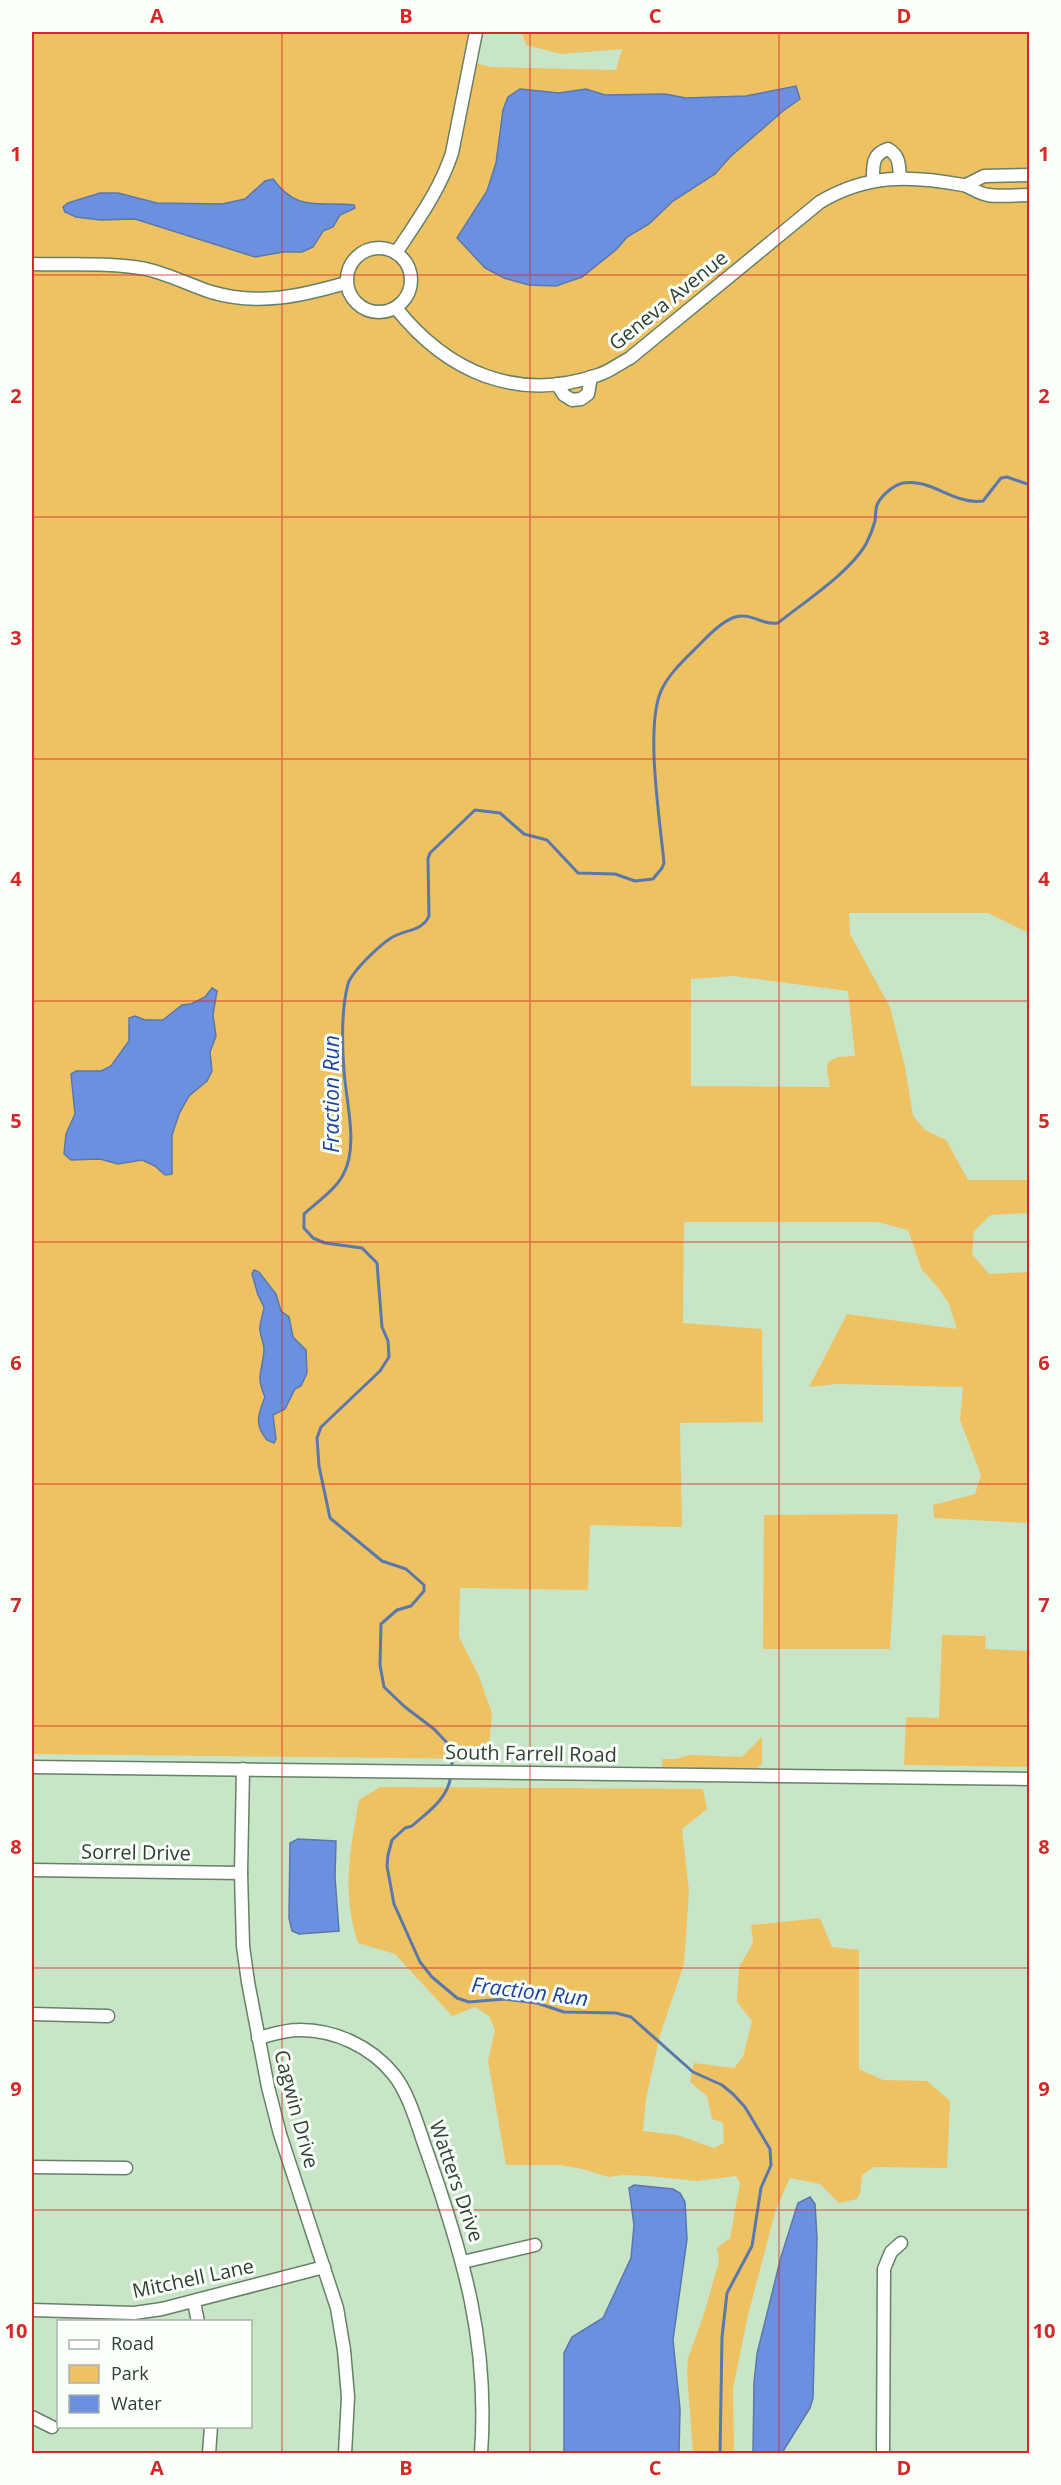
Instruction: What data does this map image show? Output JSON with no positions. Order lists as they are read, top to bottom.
{
  "streets": {
    "street": [
      "Geneva Avenue",
      "South Farrell Road",
      "Sorrel Drive",
      "Cagwin Drive",
      "Watters Drive",
      "Mitchell Lane"
    ]
  },
  "crossings": [
    ["South Farrell Road", "Cagwin Drive"],
    ["Sorrel Drive", "Cagwin Drive"],
    ["Cagwin Drive", "Watters Drive"],
    ["Cagwin Drive", "Mitchell Lane"]
  ],
  "water": ["Fraction Run"],
  "legend": ["Road", "Park", "Water"],
  "grid": {
    "columns": [
      "A",
      "B",
      "C",
      "D"
    ],
    "rows": [
      "1",
      "2",
      "3",
      "4",
      "5",
      "6",
      "7",
      "8",
      "9",
      "10"
    ]
  }
}
